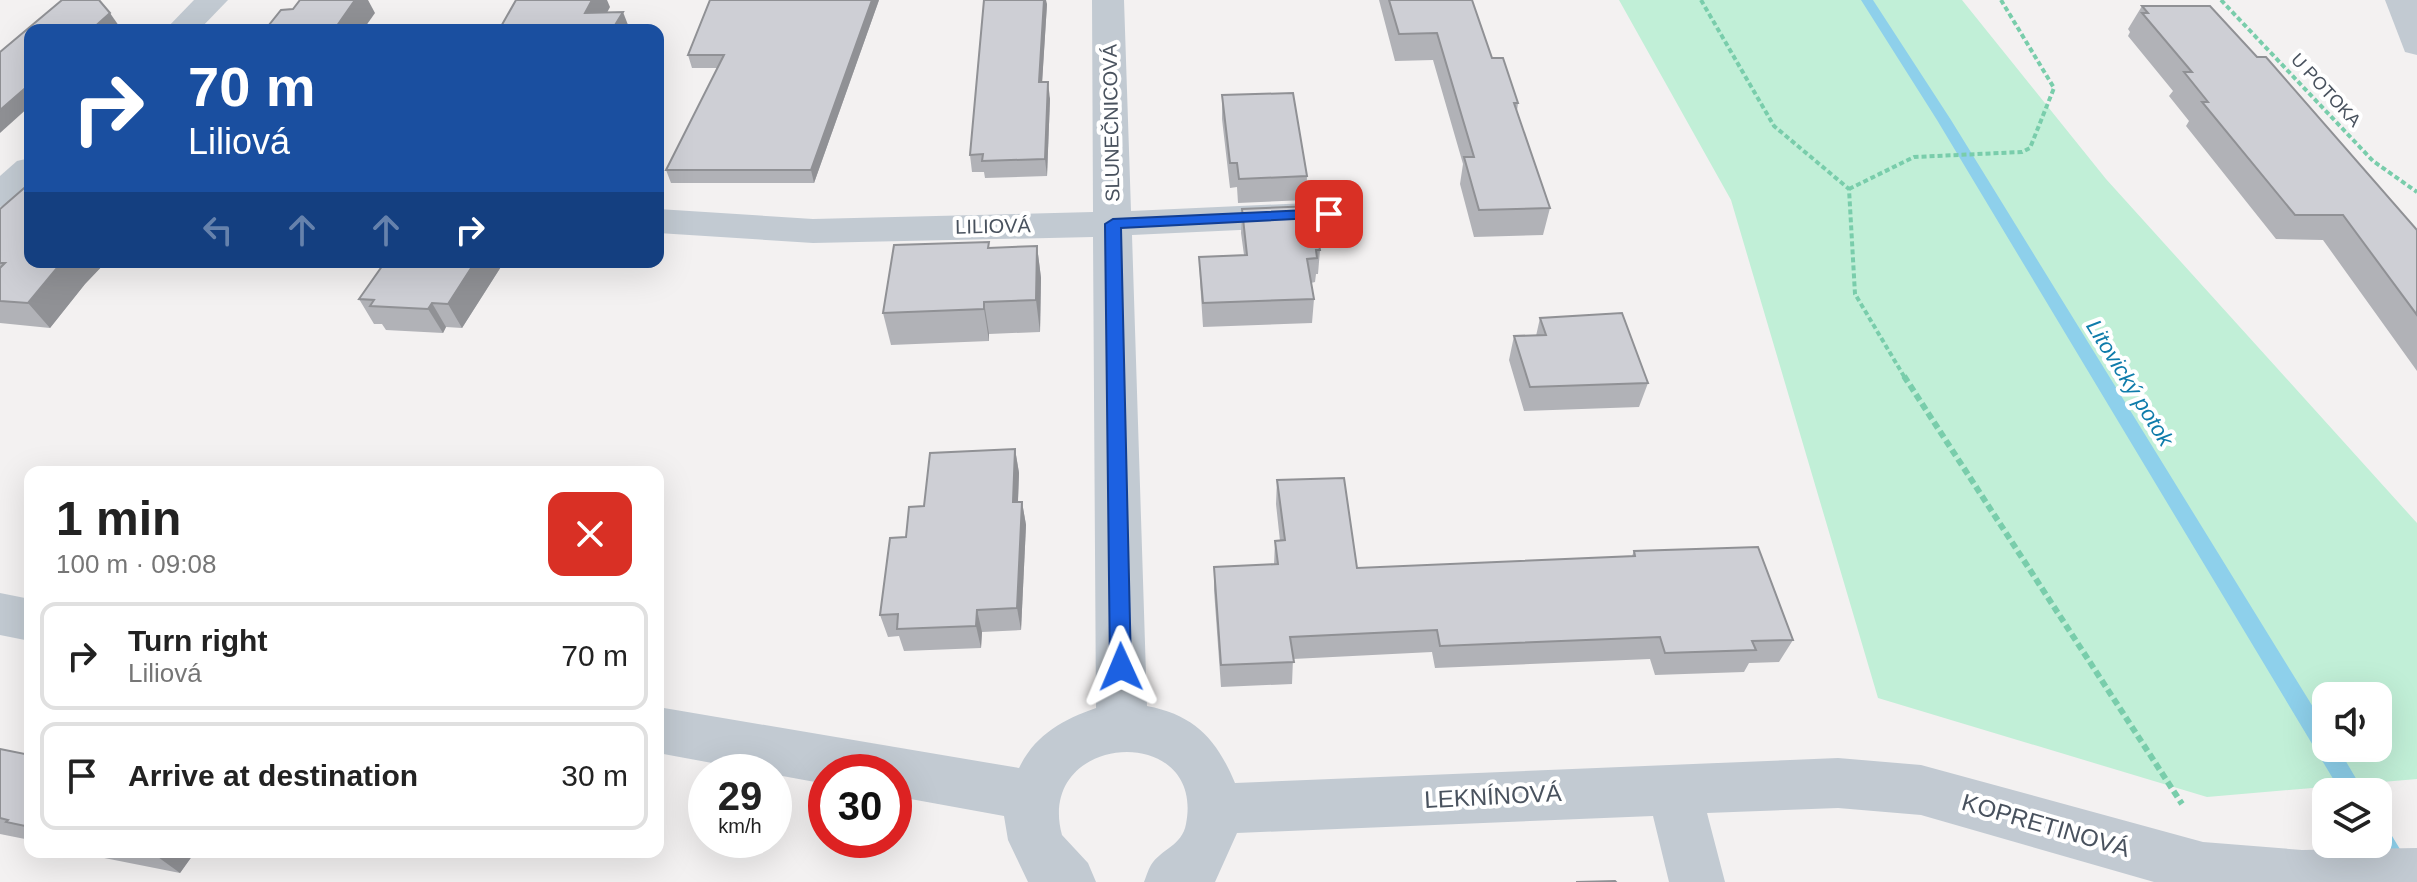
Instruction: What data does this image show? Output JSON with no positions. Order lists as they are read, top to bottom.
{
  "streets": {
    "street": [
      "SLUNEČNICOVÁ",
      "LILIOVÁ",
      "LEKNÍNOVÁ",
      "KOPRETINOVÁ"
    ],
    "path": ["U POTOKA"]
  },
  "crossings": [
    ["SLUNEČNICOVÁ", "LILIOVÁ"],
    ["LEKNÍNOVÁ", "KOPRETINOVÁ"]
  ],
  "water": ["Litovický potok"],
  "page": {
    "turn": ["70 m", "Liliová"],
    "heading": ["1 min", "100 m · 09:08"],
    "list": [
      {
        "name": "Turn right",
        "note": "Liliová",
        "value": "70 m"
      },
      {
        "name": "Arrive at destination",
        "value": "30 m"
      }
    ],
    "speed": "29 km/h",
    "limit": "30"
  }
}
